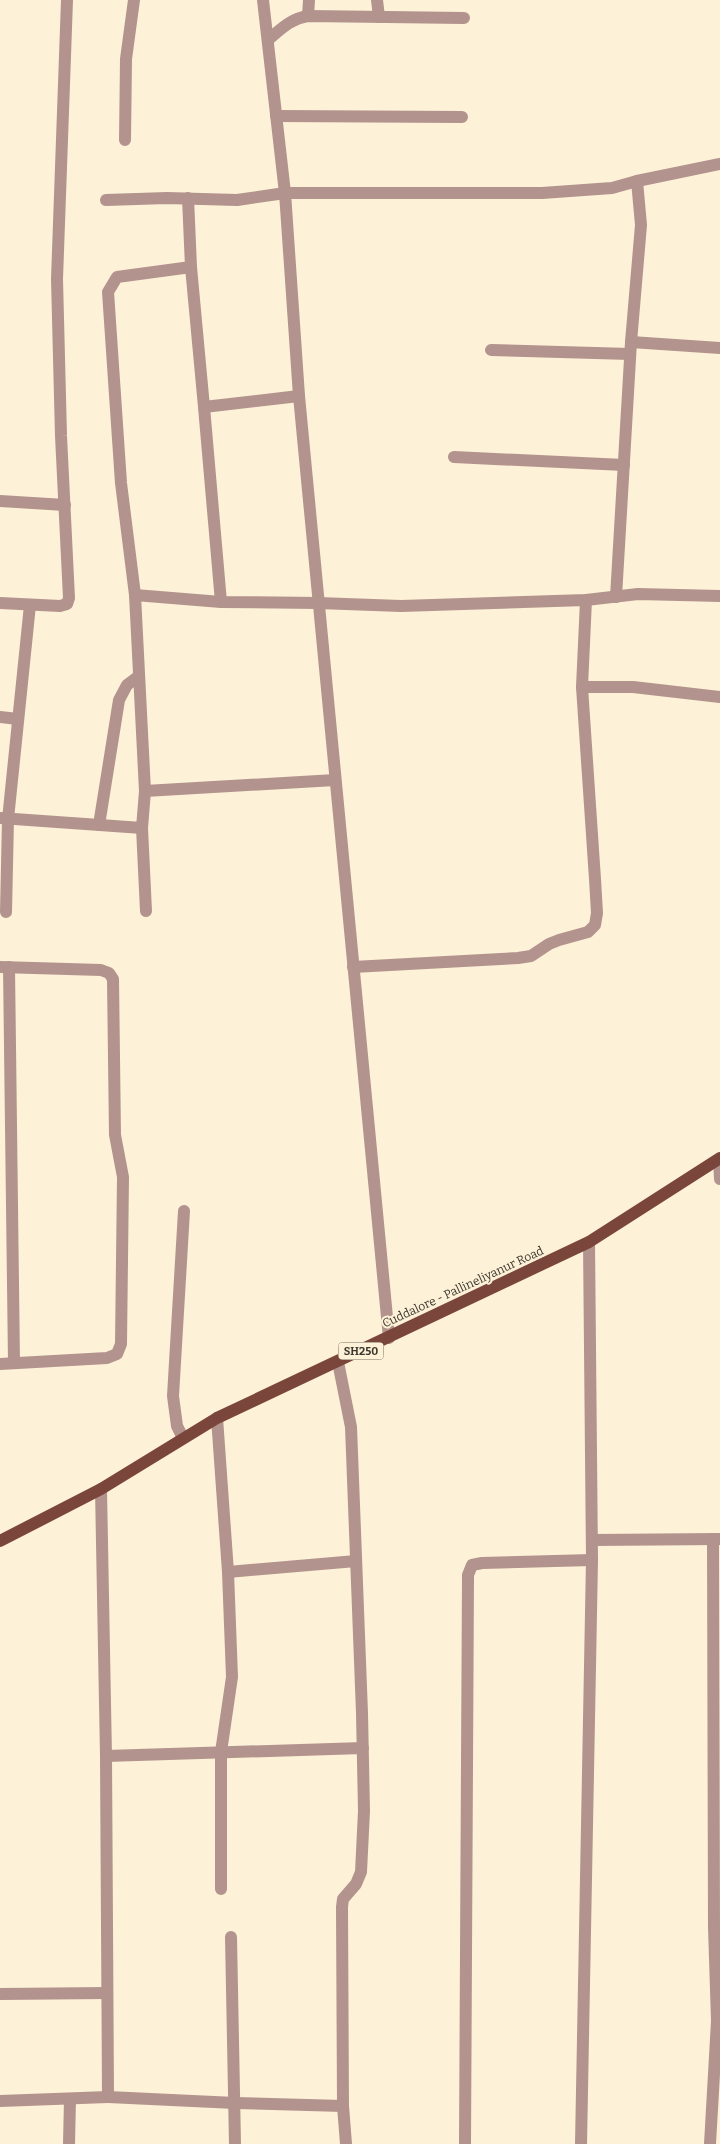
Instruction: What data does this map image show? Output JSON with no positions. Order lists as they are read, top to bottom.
{
  "streets": {
    "main road": ["Cuddalore - Pallineliyanur Road", "SH250"]
  }
}
